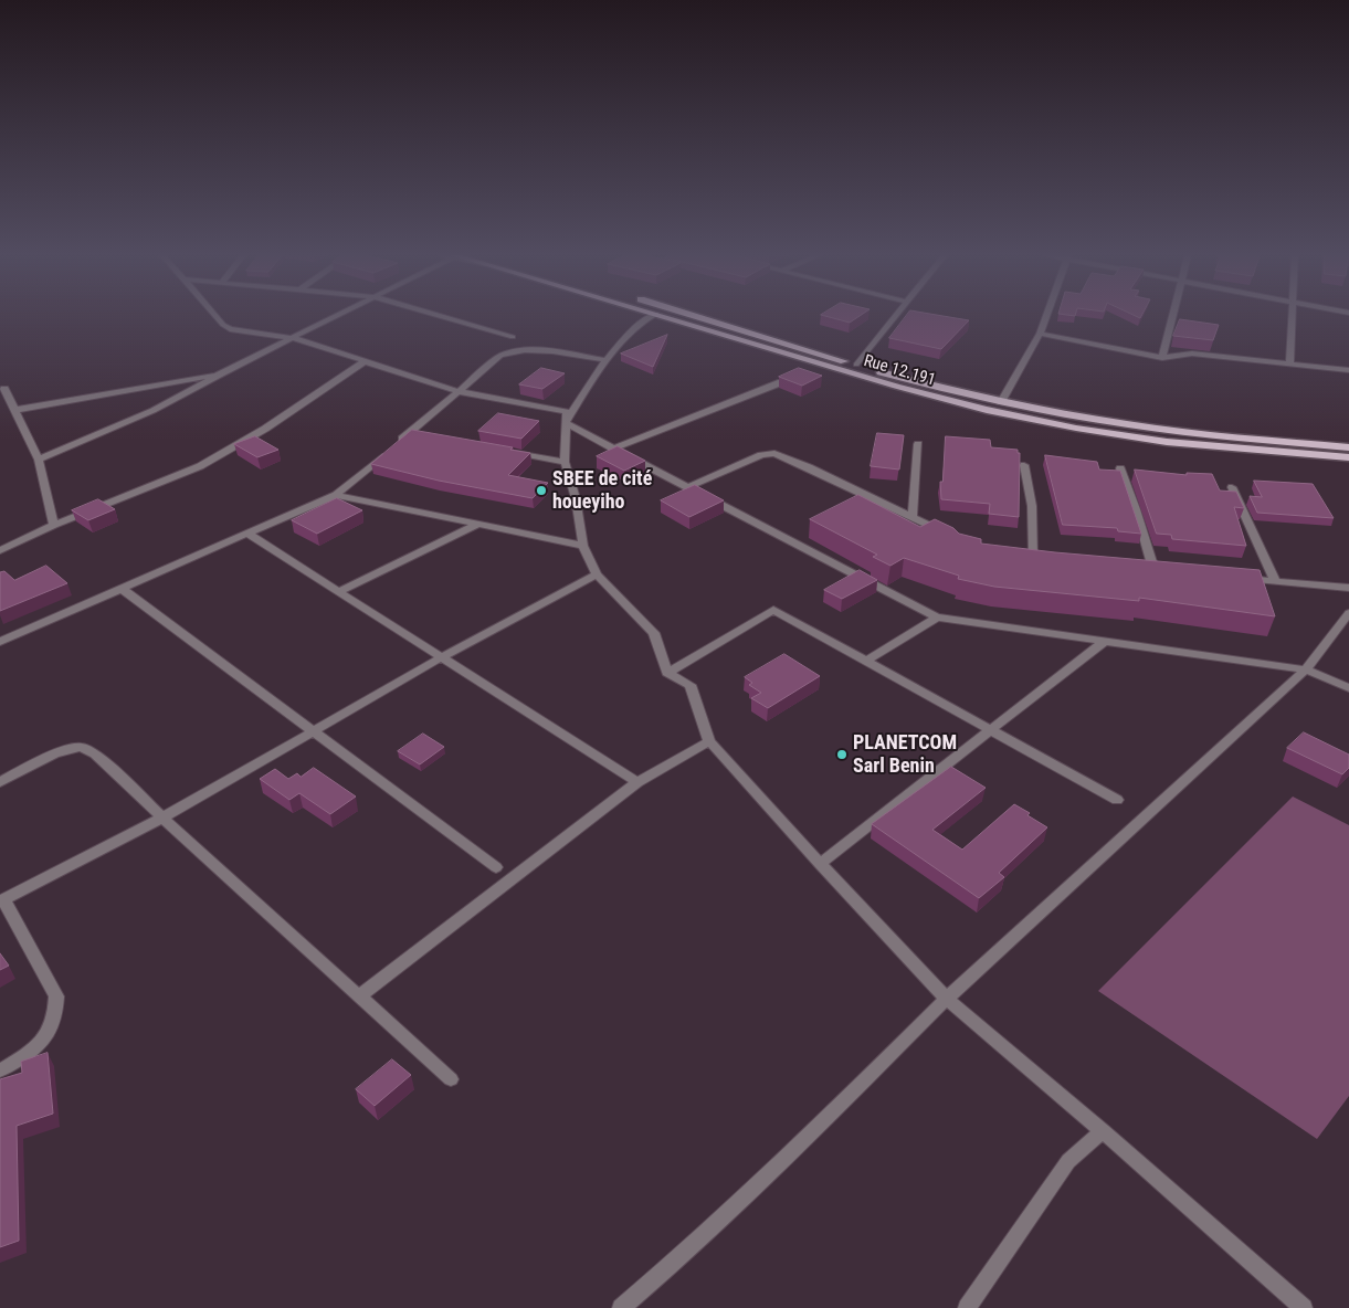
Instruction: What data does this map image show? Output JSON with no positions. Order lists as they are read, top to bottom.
{
  "streets": {
    "main road": ["Rue 12.191"]
  },
  "places": ["SBEE de cité houeyiho", "PLANETCOM Sarl Benin"]
}
